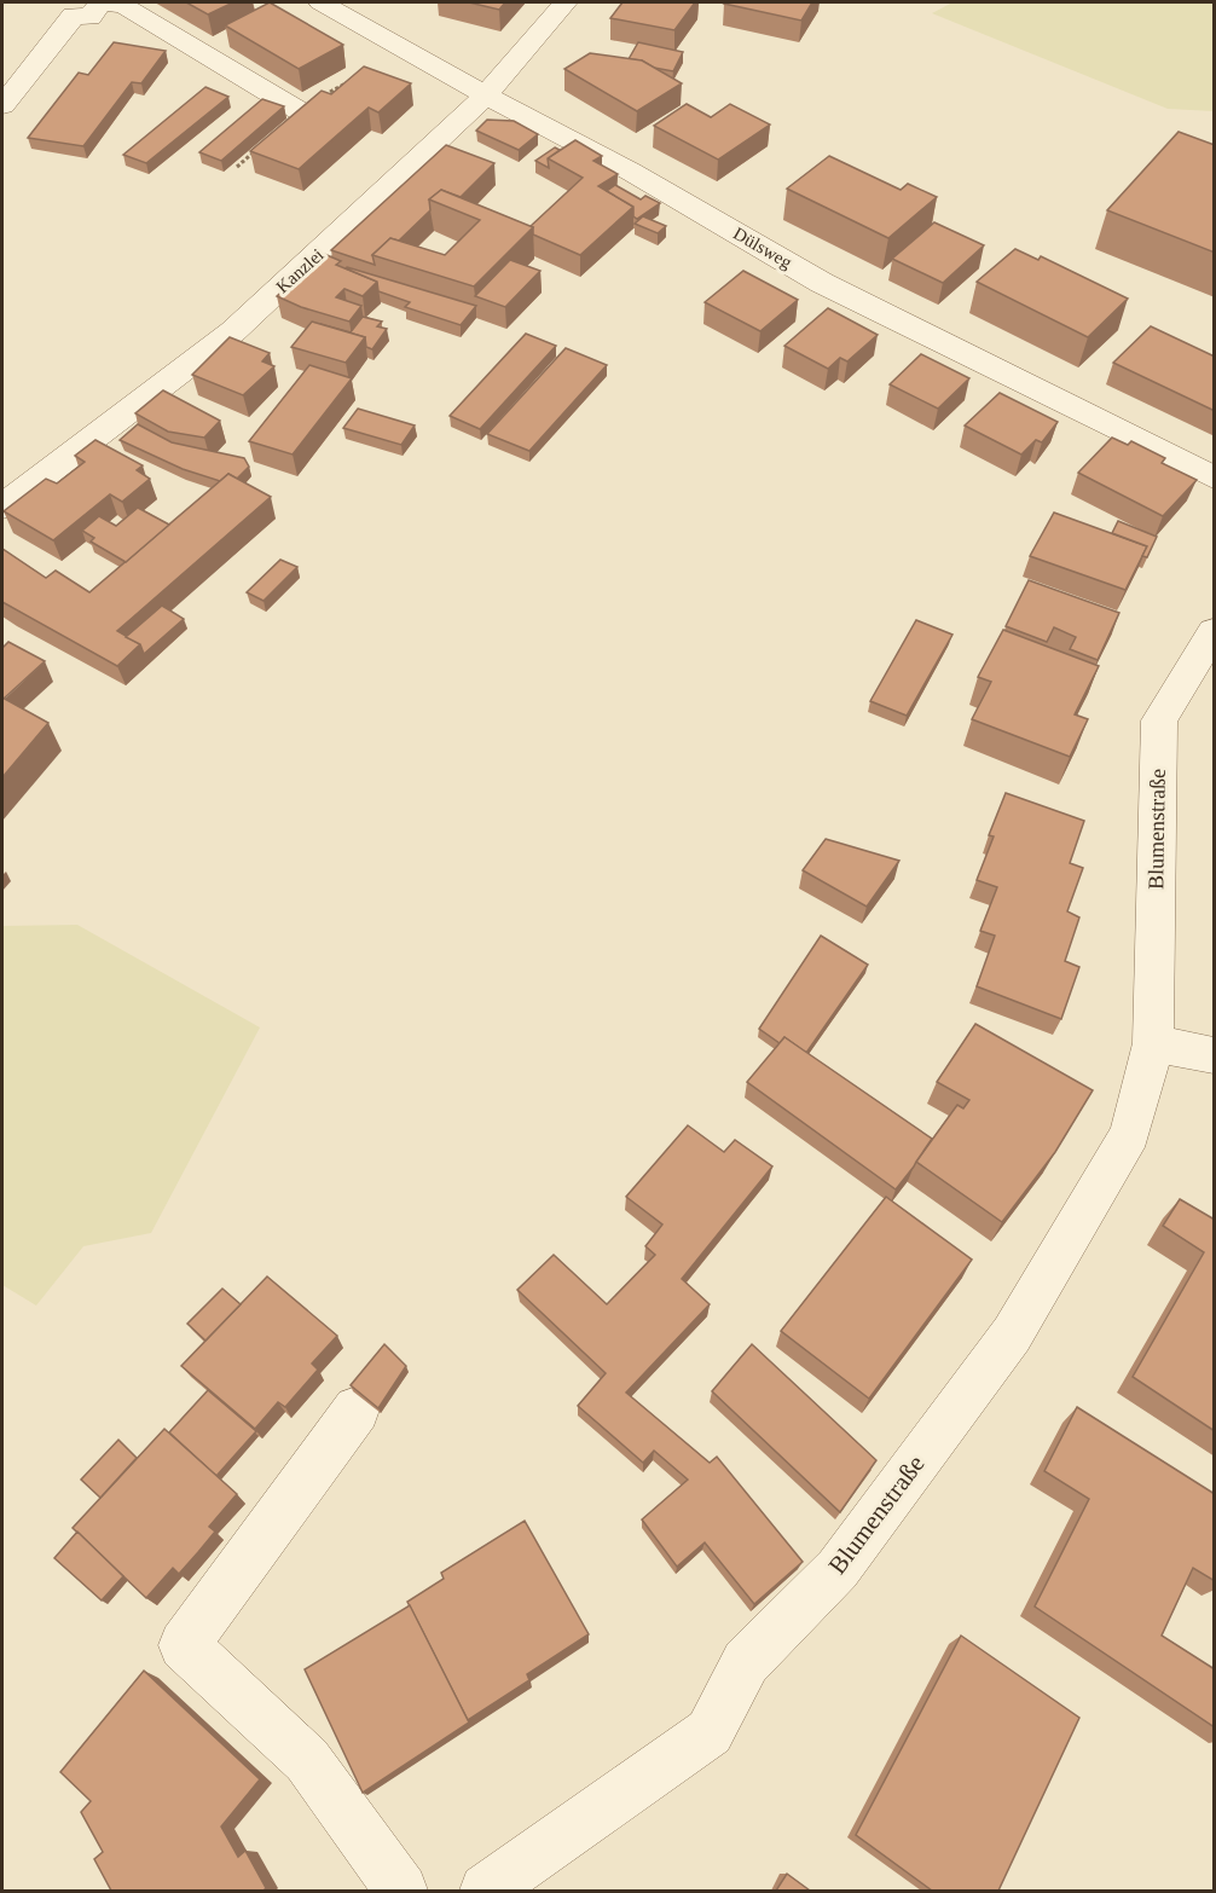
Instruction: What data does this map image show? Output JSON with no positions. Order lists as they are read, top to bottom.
{
  "streets": {
    "street": ["Dülsweg", "Kanzlei", "Blumenstraße"]
  },
  "crossings": [
    ["Dülsweg", "Kanzlei"]
  ]
}
